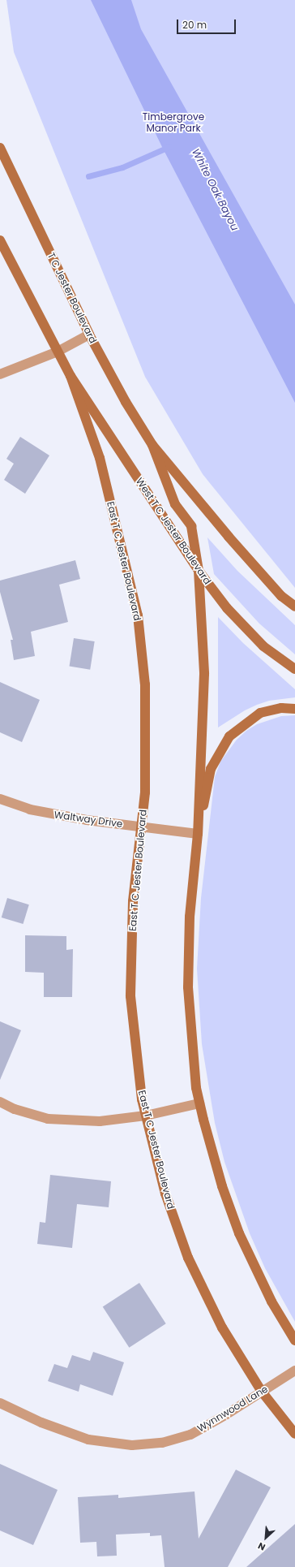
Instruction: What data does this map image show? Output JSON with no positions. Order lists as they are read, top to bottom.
{
  "streets": {
    "street": [
      "T C Jester Boulevard",
      "West T C Jester Boulevard",
      "East T C Jester Boulevard",
      "Waltway Drive",
      "Wynnwood Lane"
    ]
  },
  "crossings": [
    ["West T C Jester Boulevard", "East T C Jester Boulevard"],
    ["East T C Jester Boulevard", "Waltway Drive"],
    ["East T C Jester Boulevard", "Wynnwood Lane"]
  ],
  "water": ["White Oak Bayou"],
  "parks": ["Timbergrove Manor Park"],
  "scale_bar": "20 m",
  "north": "bottom left"
}
